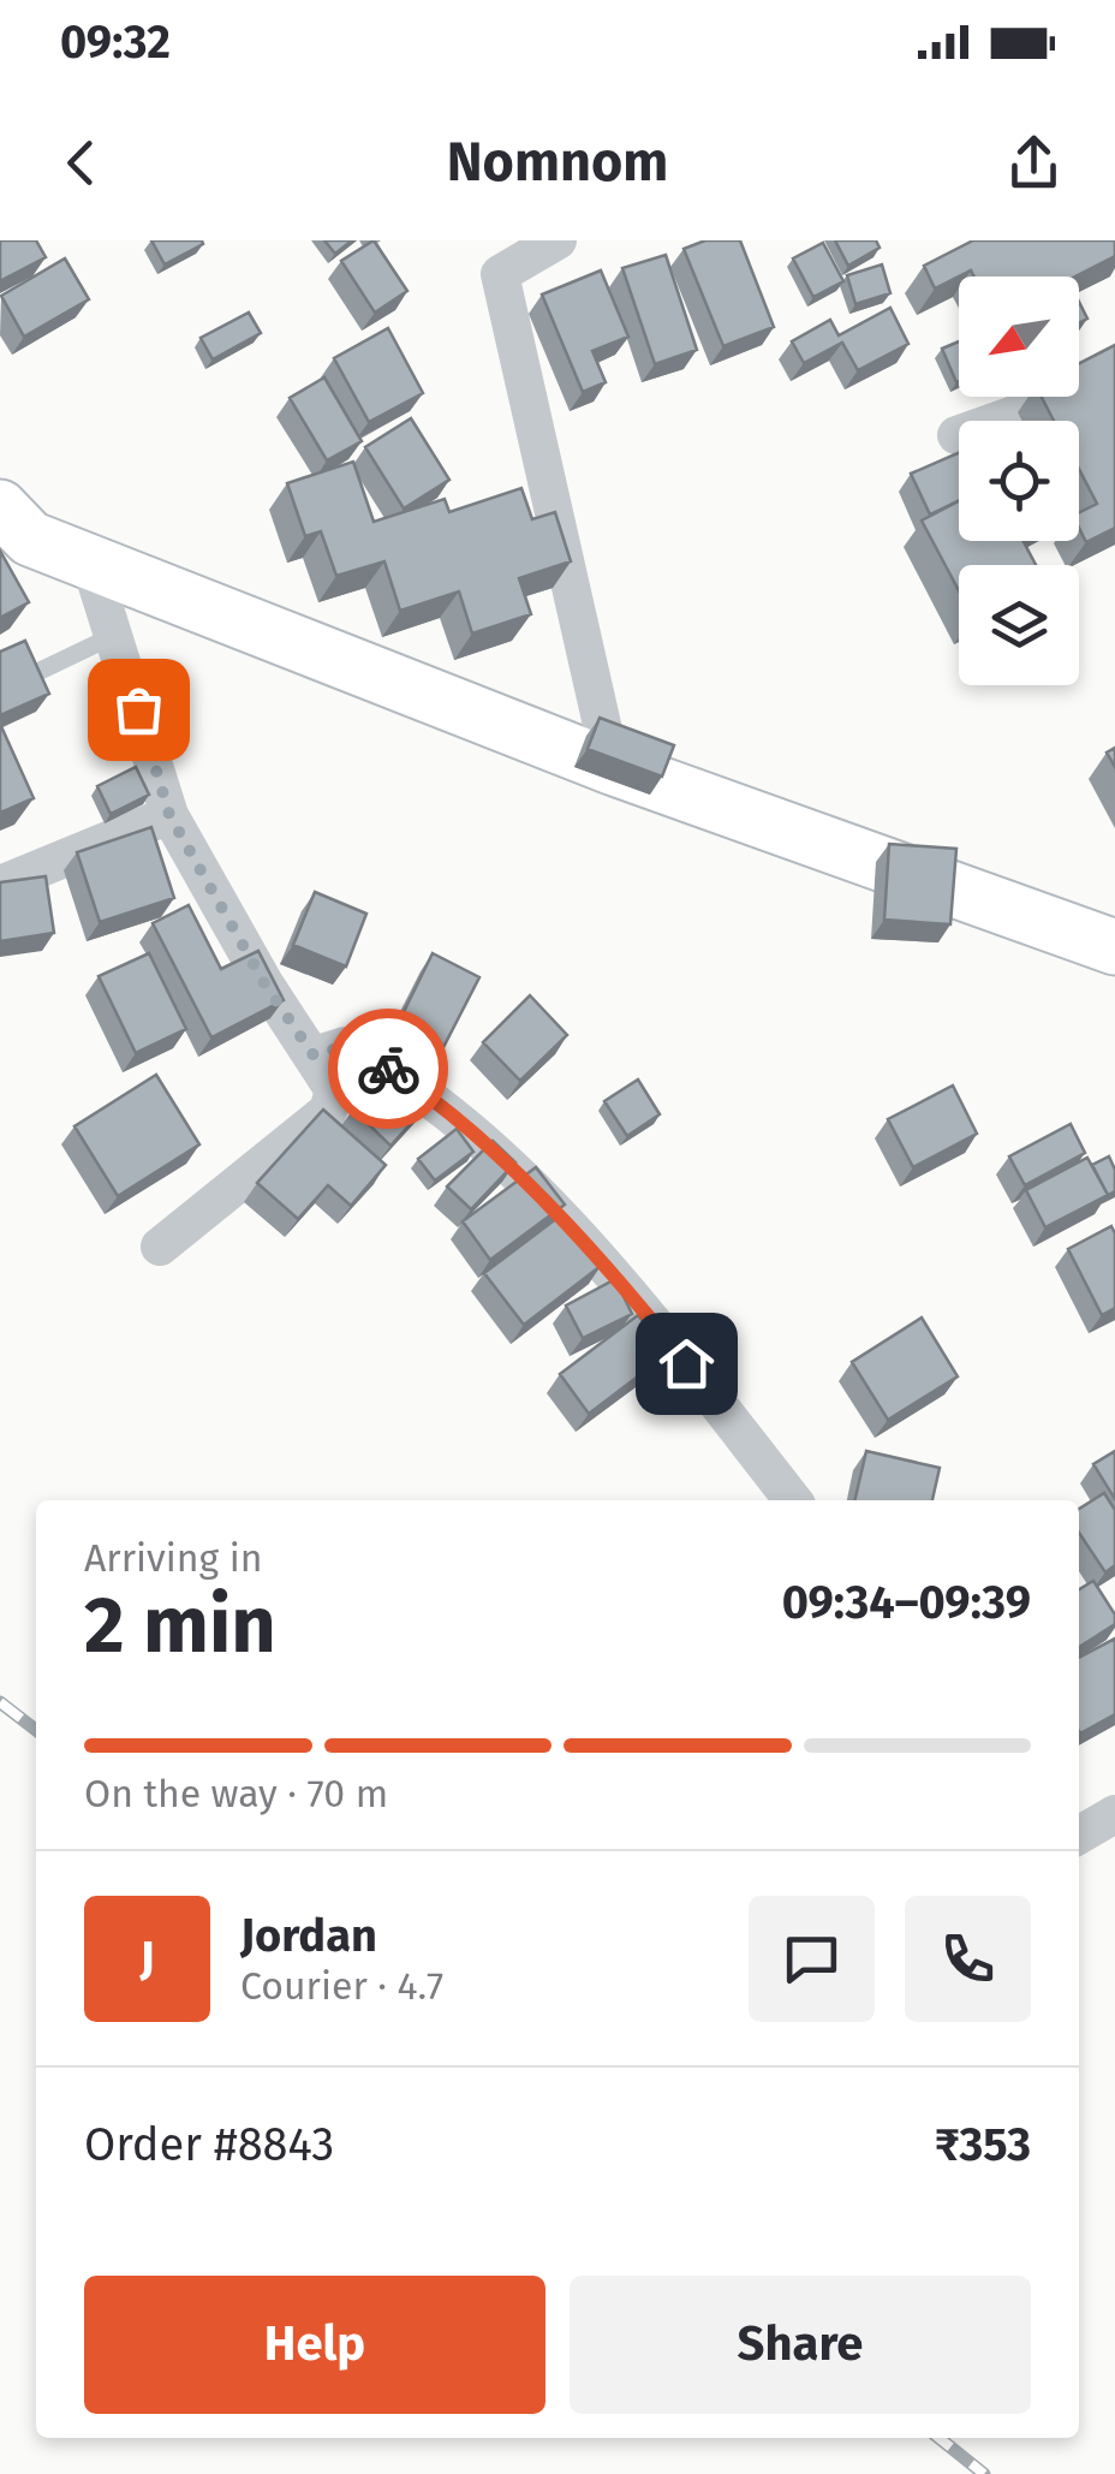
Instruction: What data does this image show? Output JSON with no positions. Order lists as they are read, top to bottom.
{
  "north": "bottom left",
  "page": {
    "status": "09:32",
    "header": "Nomnom",
    "heading": ["2 min", "Arriving in", "09:34–09:39"],
    "panel": [
      "Jordan",
      "Courier · 4.7",
      "Order #8843",
      "₹353"
    ],
    "bar": "On the way · 70 m",
    "round": "J",
    "buttons": ["Help", "Share"]
  }
}
